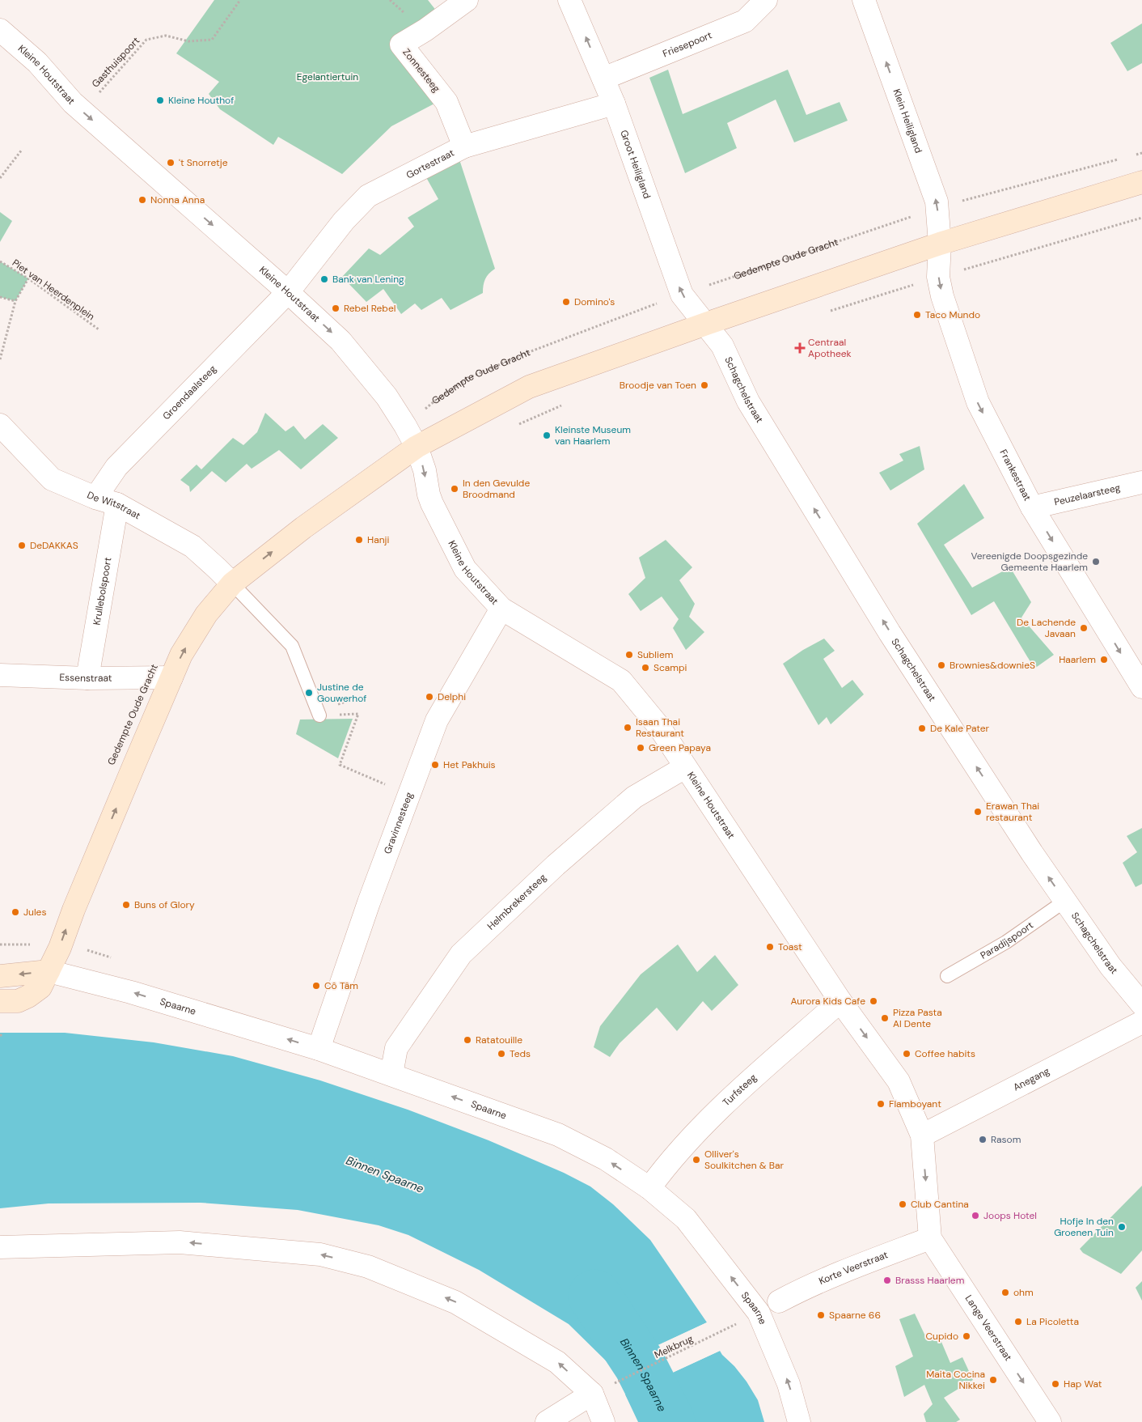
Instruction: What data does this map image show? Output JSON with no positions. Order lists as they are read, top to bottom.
{
  "streets": {
    "street": [
      "Friesepoort",
      "Zonnesteeg",
      "Kleine Houtstraat",
      "Klein Heiligland",
      "Groot Heiligland",
      "Gortestraat",
      "Gedempte Oude Gracht",
      "Schagchelstraat",
      "Groendaalsteeg",
      "Frankestraat",
      "Peuzelaarsteeg",
      "De Witstraat",
      "Krullebolspoort",
      "Essenstraat",
      "Gravinnesteeg",
      "Helmbrekersteeg",
      "Spaarne",
      "Anegang",
      "Turfsteeg",
      "Korte Veerstraat",
      "Lange Veerstraat"
    ],
    "lane": ["Paradijspoort"],
    "path": ["Gasthuispoort", "Piet van Heerdenplein", "Melkbrug"]
  },
  "crossings": [
    ["Friesepoort", "Groot Heiligland"],
    ["Gasthuispoort", "Kleine Houtstraat"],
    ["Zonnesteeg", "Gortestraat"],
    ["Kleine Houtstraat", "Gortestraat"],
    ["Kleine Houtstraat", "Gedempte Oude Gracht"],
    ["Kleine Houtstraat", "Groendaalsteeg"],
    ["Kleine Houtstraat", "Gravinnesteeg"],
    ["Kleine Houtstraat", "Helmbrekersteeg"],
    ["Kleine Houtstraat", "Anegang"],
    ["Kleine Houtstraat", "Turfsteeg"],
    ["Kleine Houtstraat", "Lange Veerstraat"],
    ["Klein Heiligland", "Gedempte Oude Gracht"],
    ["Klein Heiligland", "Frankestraat"],
    ["Groot Heiligland", "Gortestraat"],
    ["Groot Heiligland", "Gedempte Oude Gracht"],
    ["Groot Heiligland", "Schagchelstraat"],
    ["Gortestraat", "Groendaalsteeg"],
    ["Gedempte Oude Gracht", "Schagchelstraat"],
    ["Gedempte Oude Gracht", "Frankestraat"],
    ["Gedempte Oude Gracht", "De Witstraat"],
    ["Gedempte Oude Gracht", "Essenstraat"],
    ["Gedempte Oude Gracht", "Spaarne"],
    ["Schagchelstraat", "Paradijspoort"],
    ["Groendaalsteeg", "De Witstraat"],
    ["Frankestraat", "Peuzelaarsteeg"],
    ["De Witstraat", "Krullebolspoort"],
    ["Krullebolspoort", "Essenstraat"],
    ["Gravinnesteeg", "Spaarne"],
    ["Helmbrekersteeg", "Spaarne"],
    ["Spaarne", "Turfsteeg"],
    ["Anegang", "Lange Veerstraat"],
    ["Korte Veerstraat", "Lange Veerstraat"]
  ],
  "one_way": [
    "Kleine Houtstraat",
    "Klein Heiligland",
    "Groot Heiligland",
    "Schagchelstraat",
    "Frankestraat",
    "Lange Veerstraat"
  ],
  "water": ["Binnen Spaarne"],
  "parks": ["Egelantiertuin"],
  "places": {
    "other": [
      "Kleine Houthof",
      "'t Snorretje",
      "Nonna Anna",
      "Bank van Lening",
      "Domino's",
      "Rebel Rebel",
      "Taco Mundo",
      "Broodje van Toen",
      "Kleinste Museum van Haarlem",
      "In den Gevulde Broodmand",
      "Hanji",
      "DeDAKKAS",
      "Vereenigde Doopsgezinde Gemeente Haarlem",
      "De Lachende Javaan",
      "Subliem",
      "Haarlem",
      "Brownies&downieS",
      "Scampi",
      "Justine de Gouwerhof",
      "Delphi",
      "Isaan Thai Restaurant",
      "De Kale Pater",
      "Green Papaya",
      "Het Pakhuis",
      "Erawan Thai restaurant",
      "Buns of Glory",
      "Jules",
      "Toast",
      "Cô Tâm",
      "Aurora Kids Cafe",
      "Pizza Pasta Al Dente",
      "Ratatouille",
      "Teds",
      "Coffee habits",
      "Flamboyant",
      "Rasom",
      "Olliver's Soulkitchen & Bar",
      "Club Cantina",
      "Joops Hotel",
      "Hofje In den Groenen Tuin",
      "Brasss Haarlem",
      "ohm",
      "Spaarne 66",
      "La Picoletta",
      "Cupido",
      "Maita Cocina Nikkei",
      "Hap Wat"
    ],
    "health": ["Centraal Apotheek"]
  }
}
